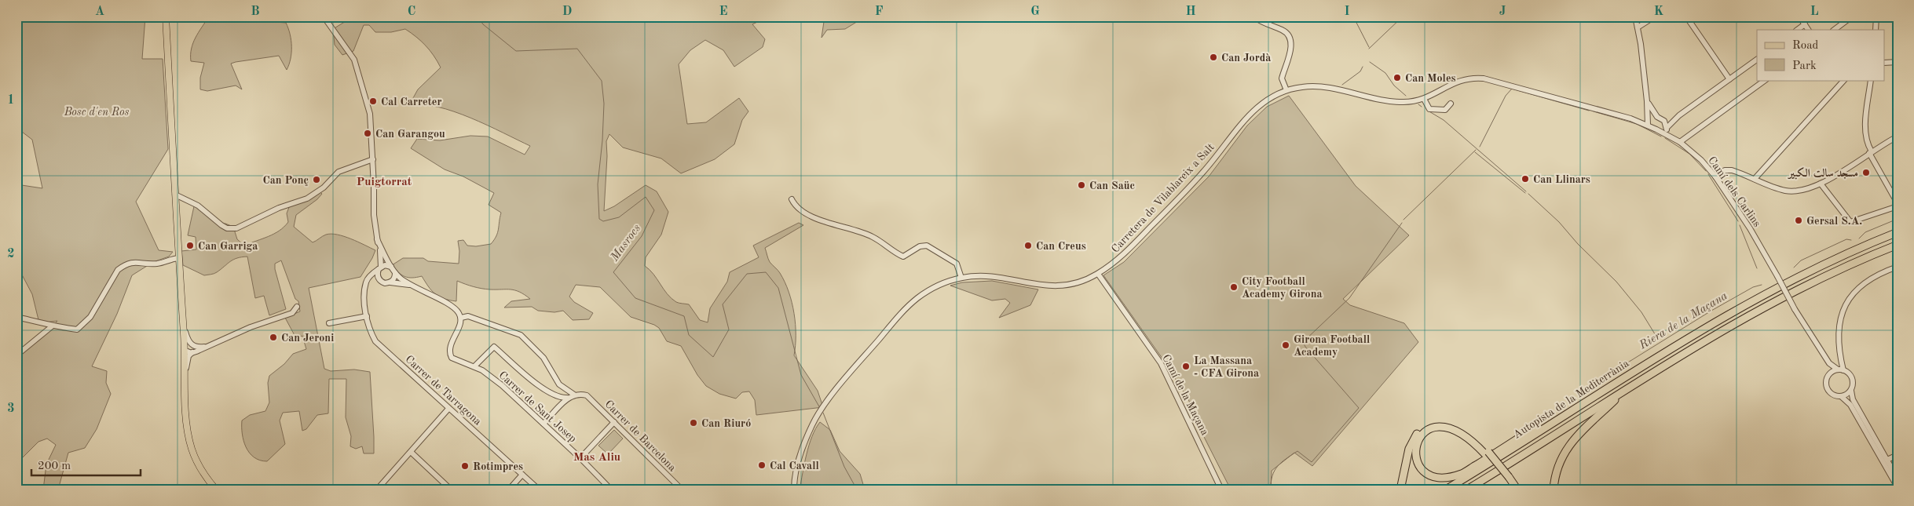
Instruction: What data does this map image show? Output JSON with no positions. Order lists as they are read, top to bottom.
{
  "streets": {
    "highway": ["Autopista de la Mediterrània"],
    "street": [
      "Camí dels Carlins",
      "Carretera de Vilablareix a Salt",
      "Carrer de Tarragona",
      "Camí de la Maçana",
      "Carrer de Sant Josep",
      "Carrer de Barcelona"
    ]
  },
  "crossings": [
    ["Camí dels Carlins", "Carretera de Vilablareix a Salt"],
    ["Carretera de Vilablareix a Salt", "Camí de la Maçana"]
  ],
  "districts": ["Puigtorrat", "Mas Aliu"],
  "water": ["Masrocs", "Riera de la Maçana"],
  "parks": ["Bosc d'en Ros"],
  "places": [
    "Can Jordà",
    "Can Moles",
    "Cal Carreter",
    "Can Garangou",
    "مسجد سالت الكبير",
    "Can Llinars",
    "Can Ponç",
    "Can Saüc",
    "Gersal S.A.",
    "Can Garriga",
    "Can Creus",
    "City Football Academy Girona",
    "Can Jeroni",
    "Girona Football Academy",
    "La Massana - CFA Girona",
    "Can Riuró",
    "Cal Cavall",
    "Rotimpres"
  ],
  "legend": ["Road", "Park"],
  "scale_bar": "200 m",
  "grid": {
    "columns": [
      "A",
      "B",
      "C",
      "D",
      "E",
      "F",
      "G",
      "H",
      "I",
      "J",
      "K",
      "L"
    ],
    "rows": ["1", "2", "3"]
  }
}
